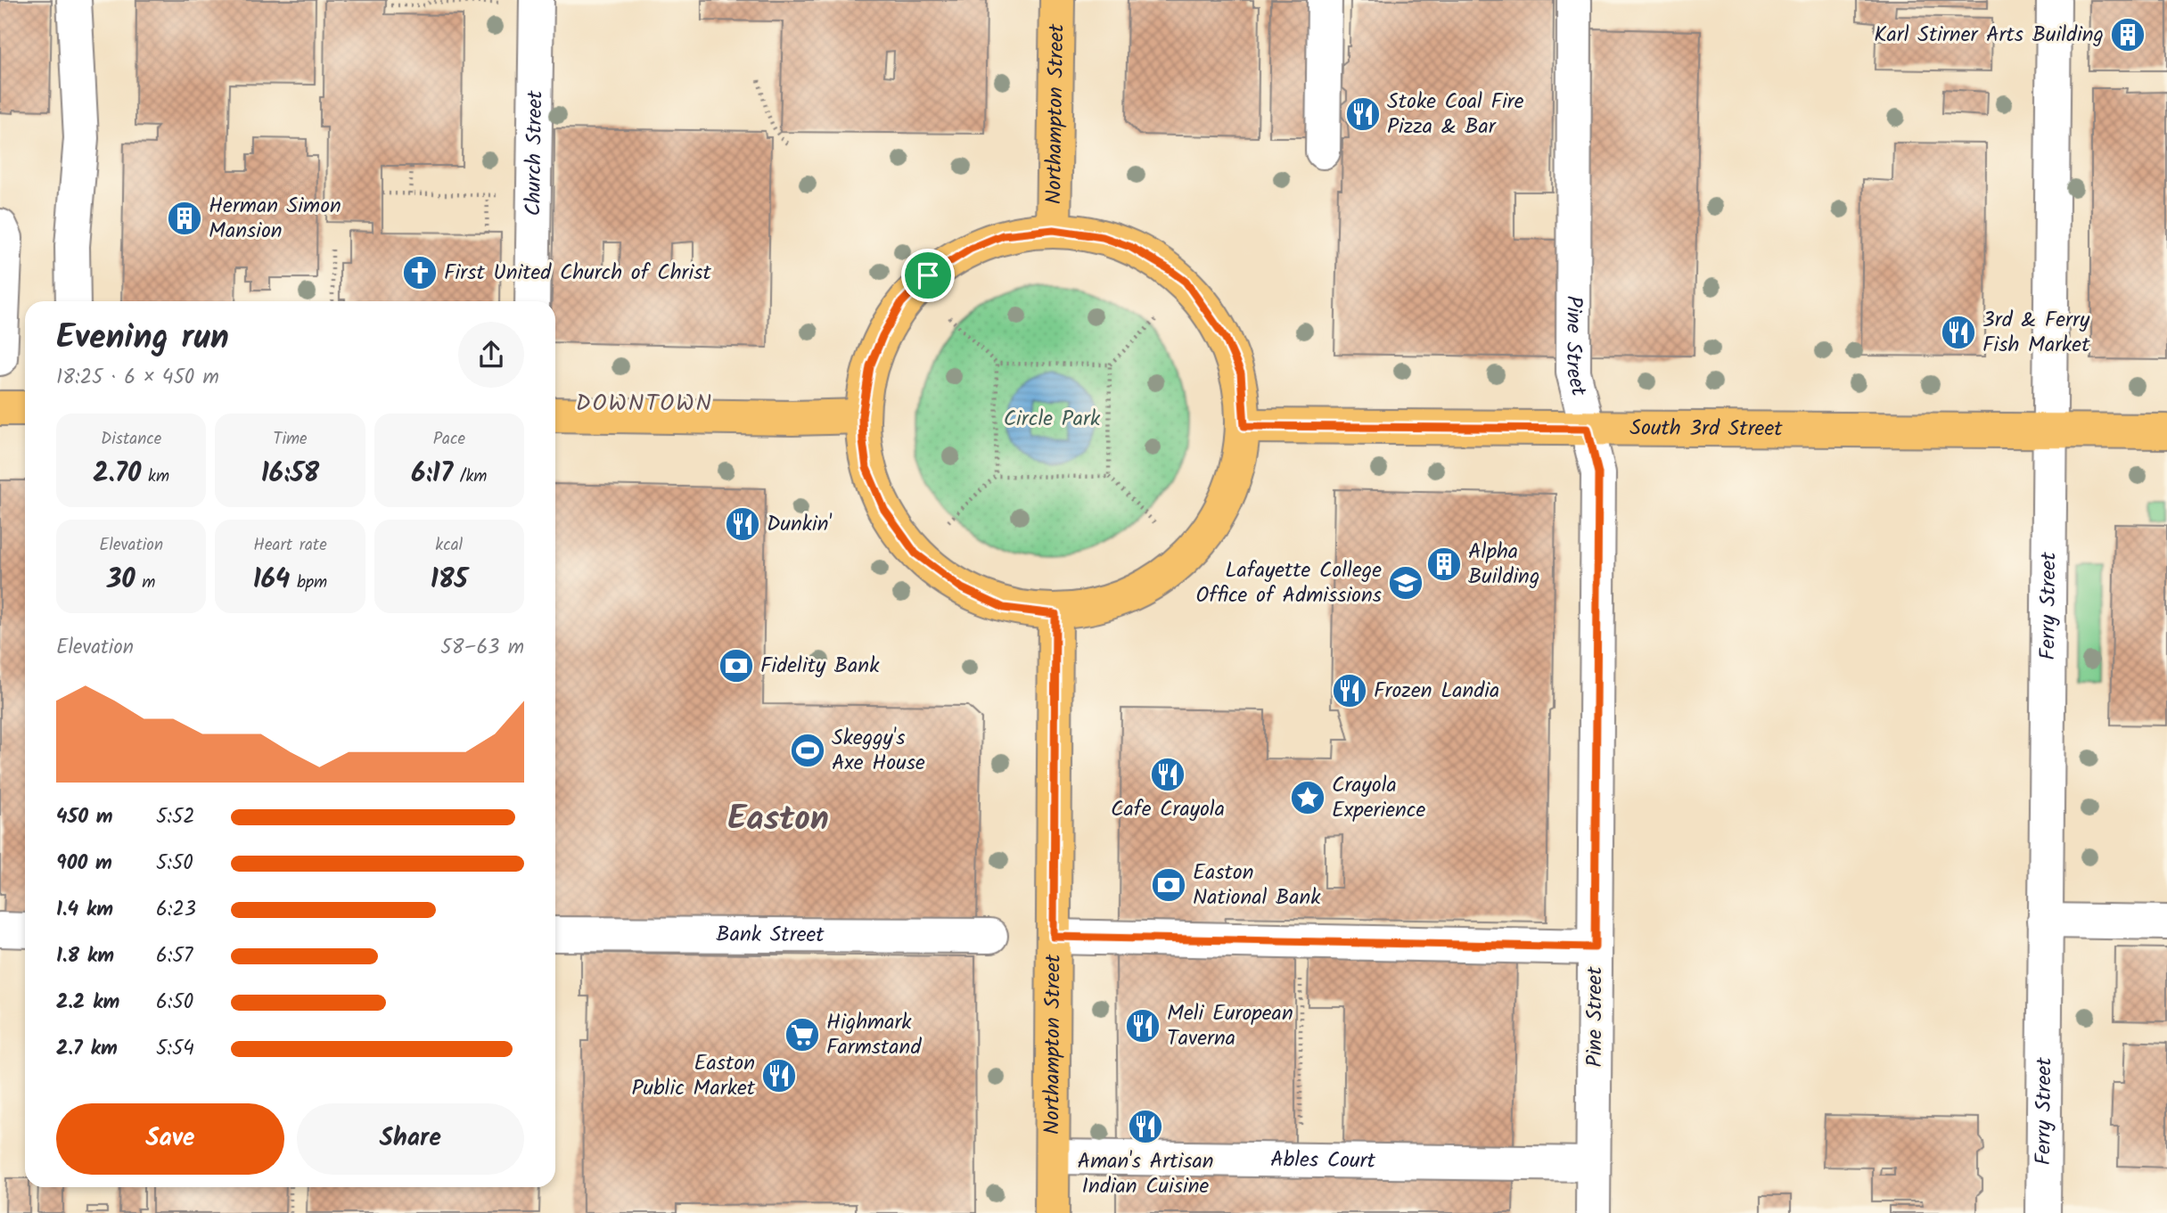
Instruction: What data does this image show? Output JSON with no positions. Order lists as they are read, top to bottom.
{
  "streets": {
    "main road": ["Northampton Street", "South 3rd Street"],
    "street": [
      "Church Street",
      "Pine Street",
      "Ferry Street",
      "Bank Street",
      "Ables Court"
    ]
  },
  "crossings": [
    ["Northampton Street", "Ables Court"],
    ["Pine Street", "South 3rd Street"],
    ["Pine Street", "Ables Court"],
    ["South 3rd Street", "Ferry Street"]
  ],
  "districts": ["DOWNTOWN", "Easton"],
  "parks": ["Circle Park"],
  "places": {
    "building": ["Karl Stirner Arts Building", "Herman Simon Mansion", "Alpha Building"],
    "restaurant": [
      "Stoke Coal Fire Pizza & Bar",
      "3rd & Ferry Fish Market",
      "Dunkin'",
      "Frozen Landia",
      "Cafe Crayola",
      "Meli European Taverna",
      "Easton Public Market",
      "Aman's Artisan Indian Cuisine"
    ],
    "church": ["First United Church of Christ"],
    "school or university": ["Lafayette College Office of Admissions"],
    "bank": ["Fidelity Bank", "Easton National Bank"],
    "sports": ["Skeggy's Axe House"],
    "place": ["Crayola Experience"],
    "supermarket": ["Highmark Farmstand"]
  },
  "page": {
    "heading": ["Evening run", "18:25 · 6 × 450 m"],
    "stats": [
      ["Distance", "2.70 km"],
      ["Time", "16:58"],
      ["Pace", "6:17 /km"],
      ["Elevation", "30 m"],
      ["Heart rate", "164 bpm"],
      ["kcal", "185"]
    ],
    "chart": ["Elevation", "58–63 m"],
    "list": [
      {
        "name": "450 m",
        "note": "5:52"
      },
      {
        "name": "900 m",
        "note": "5:50"
      },
      {
        "name": "1.4 km",
        "note": "6:23"
      },
      {
        "name": "1.8 km",
        "note": "6:57"
      },
      {
        "name": "2.2 km",
        "note": "6:50"
      },
      {
        "name": "2.7 km",
        "note": "5:54"
      }
    ],
    "buttons": ["Save", "Share"]
  }
}
